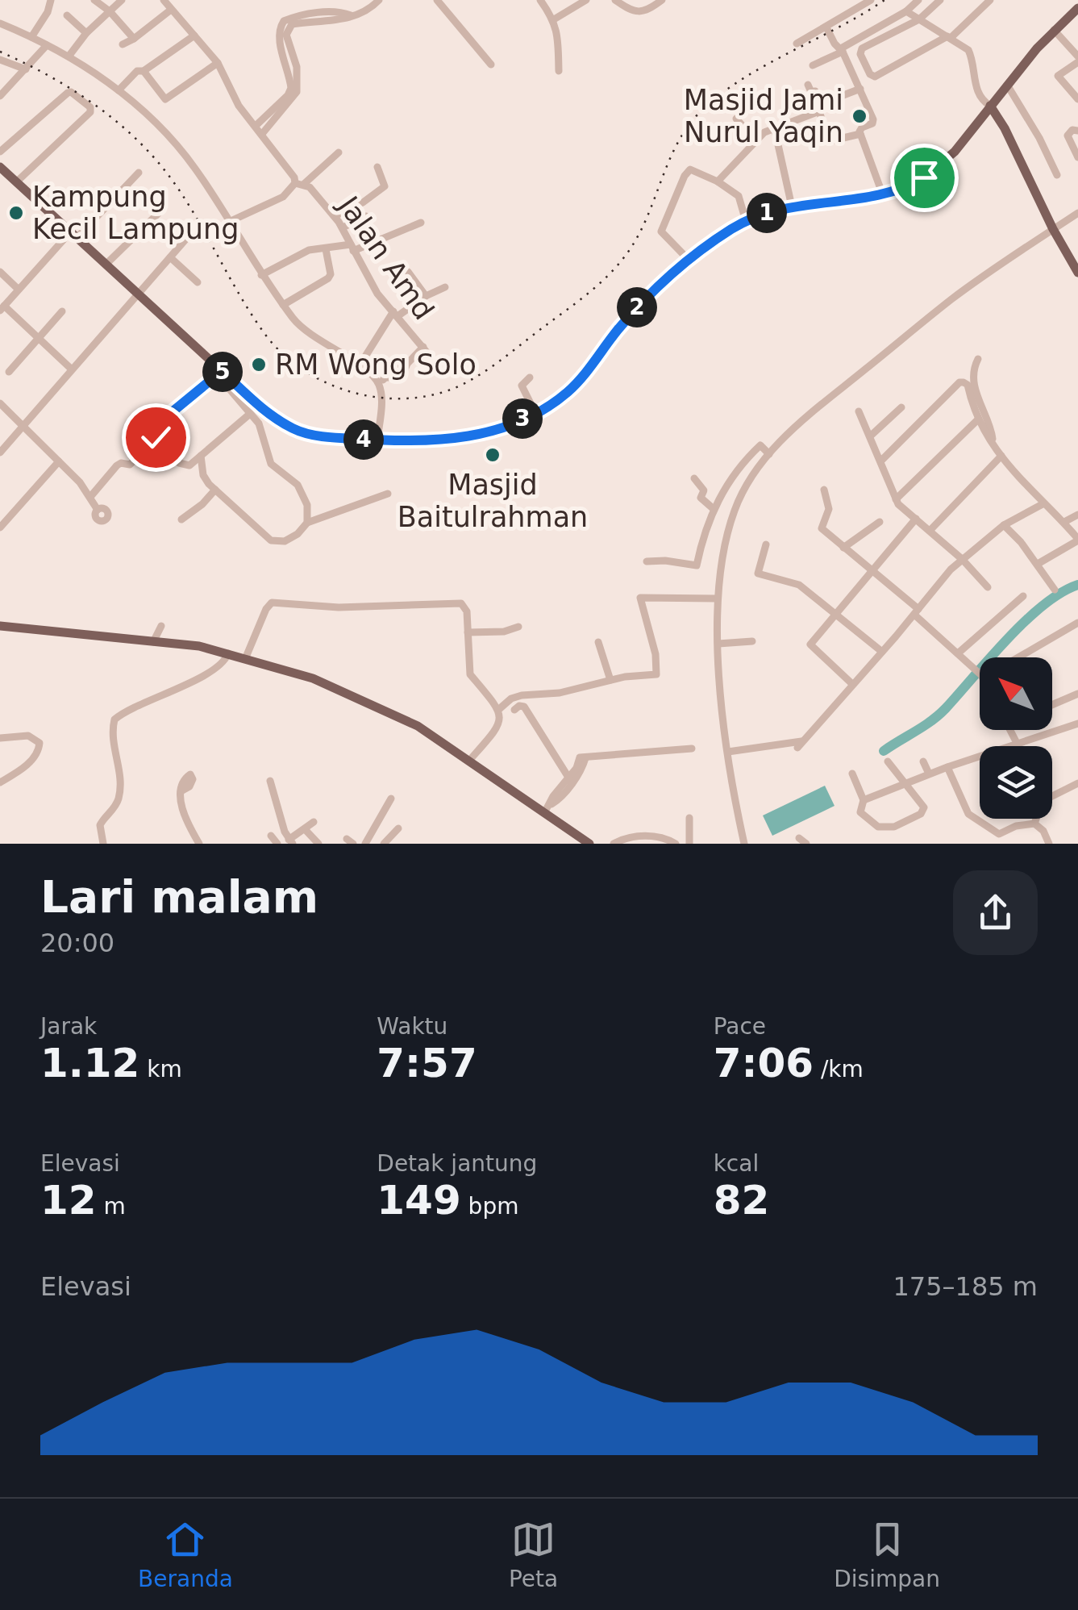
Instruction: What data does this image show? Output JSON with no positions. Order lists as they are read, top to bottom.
{
  "streets": {
    "street": ["Jalan Amd"]
  },
  "places": [
    "Masjid Jami Nurul Yaqin",
    "Kampung Kecil Lampung",
    "RM Wong Solo",
    "Masjid Baitulrahman"
  ],
  "north": "top left",
  "page": {
    "pins": [
      "1",
      "2",
      "5",
      "3",
      "4"
    ],
    "heading": ["Lari malam", "20:00"],
    "stats": [
      ["Jarak", "1.12 km"],
      ["Waktu", "7:57"],
      ["Pace", "7:06 /km"],
      ["Elevasi", "12 m"],
      ["Detak jantung", "149 bpm"],
      ["kcal", "82"]
    ],
    "chart": ["Elevasi", "175–185 m"],
    "tabs": ["Beranda", "Peta", "Disimpan"]
  }
}
